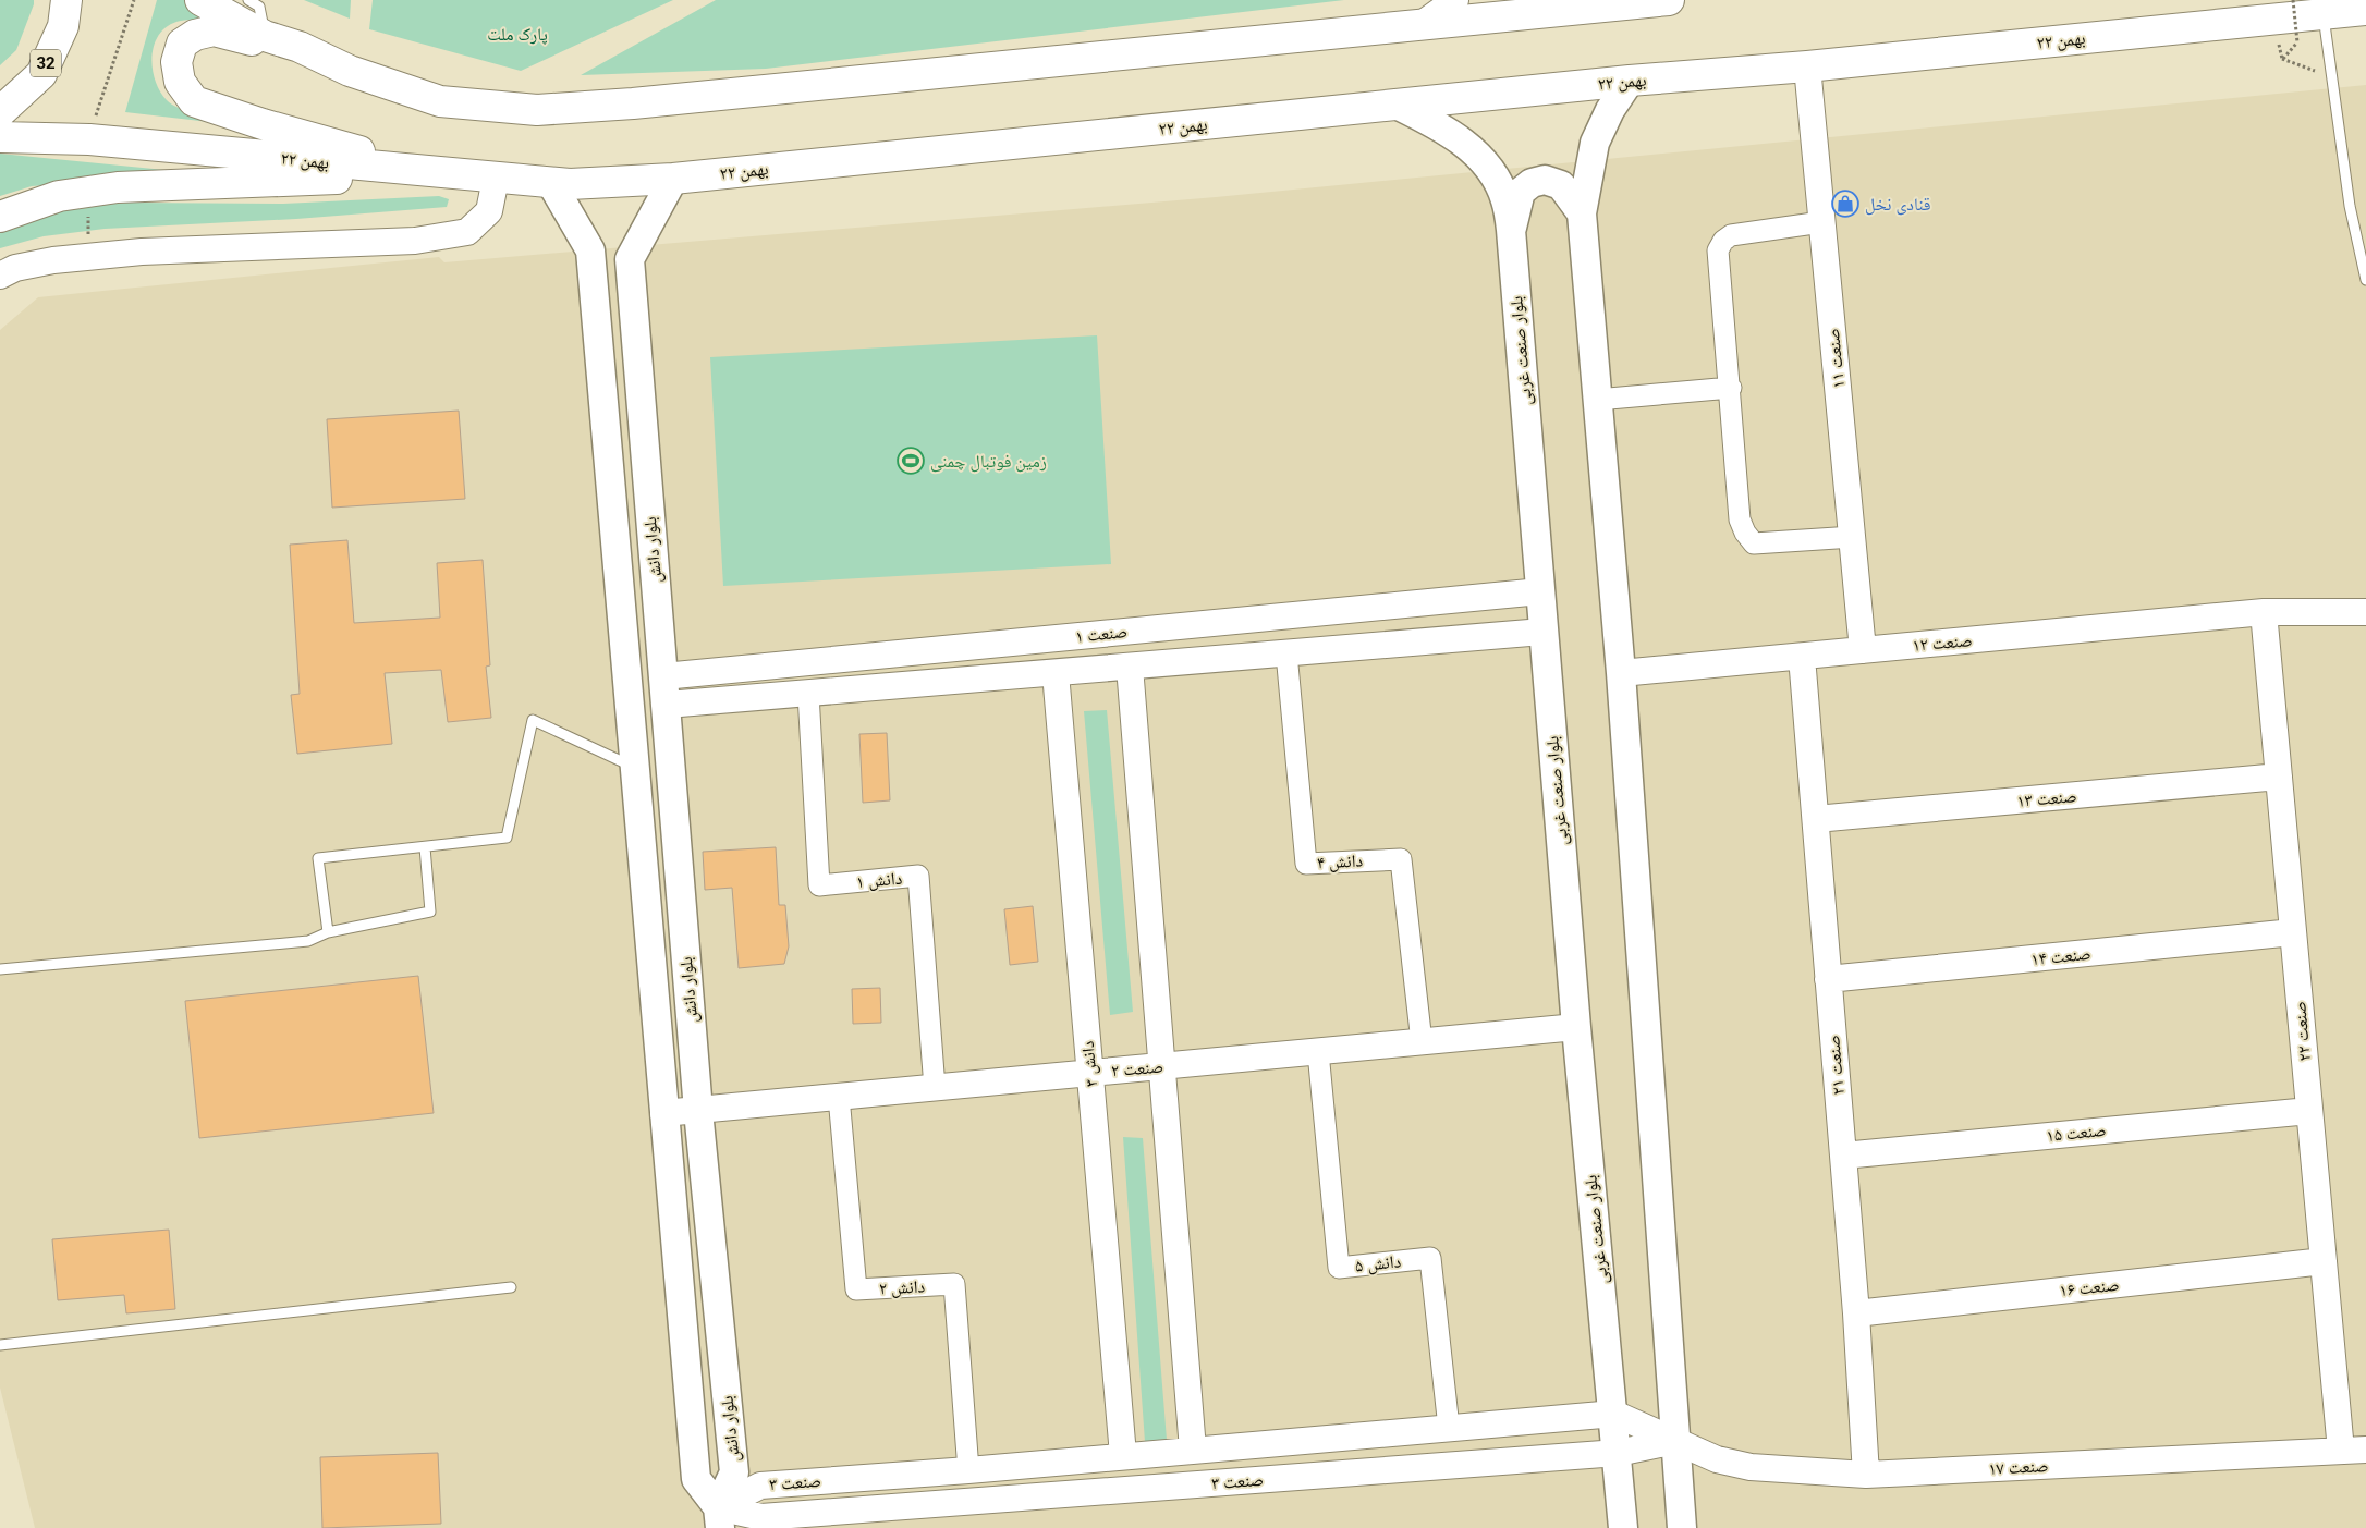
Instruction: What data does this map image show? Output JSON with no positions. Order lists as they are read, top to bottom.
{
  "streets": {
    "highway": ["۲۲ بهمن", "32"],
    "main road": ["بلوار صنعت غربی", "بلوار دانش"],
    "street": [
      "صنعت ۱۱",
      "صنعت ۱",
      "صنعت ۱۲",
      "صنعت ۱۳",
      "دانش ۴",
      "دانش ۱",
      "صنعت ۱۴",
      "صنعت ۲۲",
      "دانش ۳",
      "صنعت ۲۱",
      "صنعت ۲",
      "صنعت ۱۵",
      "دانش ۵",
      "دانش ۲",
      "صنعت ۱۶",
      "صنعت ۱۷",
      "صنعت ۳"
    ]
  },
  "crossings": [
    ["۲۲ بهمن", "بلوار صنعت غربی"],
    ["۲۲ بهمن", "صنعت ۱۱"],
    ["۲۲ بهمن", "بلوار دانش"],
    ["بلوار صنعت غربی", "صنعت ۱"],
    ["بلوار صنعت غربی", "صنعت ۲"],
    ["بلوار صنعت غربی", "صنعت ۱۷"],
    ["بلوار صنعت غربی", "صنعت ۳"],
    ["صنعت ۱۱", "صنعت ۱۲"],
    ["بلوار دانش", "صنعت ۱"],
    ["بلوار دانش", "صنعت ۲"],
    ["بلوار دانش", "صنعت ۳"],
    ["صنعت ۱", "دانش ۴"],
    ["صنعت ۱", "دانش ۱"],
    ["صنعت ۱", "دانش ۳"],
    ["صنعت ۱۲", "صنعت ۲۲"],
    ["صنعت ۱۲", "صنعت ۲۱"],
    ["صنعت ۱۳", "صنعت ۲۲"],
    ["صنعت ۱۳", "صنعت ۲۱"],
    ["دانش ۴", "صنعت ۲"],
    ["دانش ۱", "صنعت ۲"],
    ["صنعت ۱۴", "صنعت ۲۲"],
    ["صنعت ۱۴", "صنعت ۲۱"],
    ["صنعت ۲۲", "صنعت ۱۵"],
    ["صنعت ۲۲", "صنعت ۱۶"],
    ["صنعت ۲۲", "صنعت ۱۷"],
    ["دانش ۳", "صنعت ۲"],
    ["دانش ۳", "صنعت ۳"],
    ["صنعت ۲۱", "صنعت ۱۵"],
    ["صنعت ۲۱", "صنعت ۱۶"],
    ["صنعت ۲۱", "صنعت ۱۷"],
    ["صنعت ۲", "دانش ۵"],
    ["صنعت ۲", "دانش ۲"],
    ["دانش ۵", "صنعت ۳"],
    ["دانش ۲", "صنعت ۳"],
    ["صنعت ۱۷", "صنعت ۳"]
  ],
  "parks": ["پارک ملت"],
  "places": {
    "shop": ["قنادی نخل"],
    "sports": ["زمین فوتبال چمنی"]
  }
}
